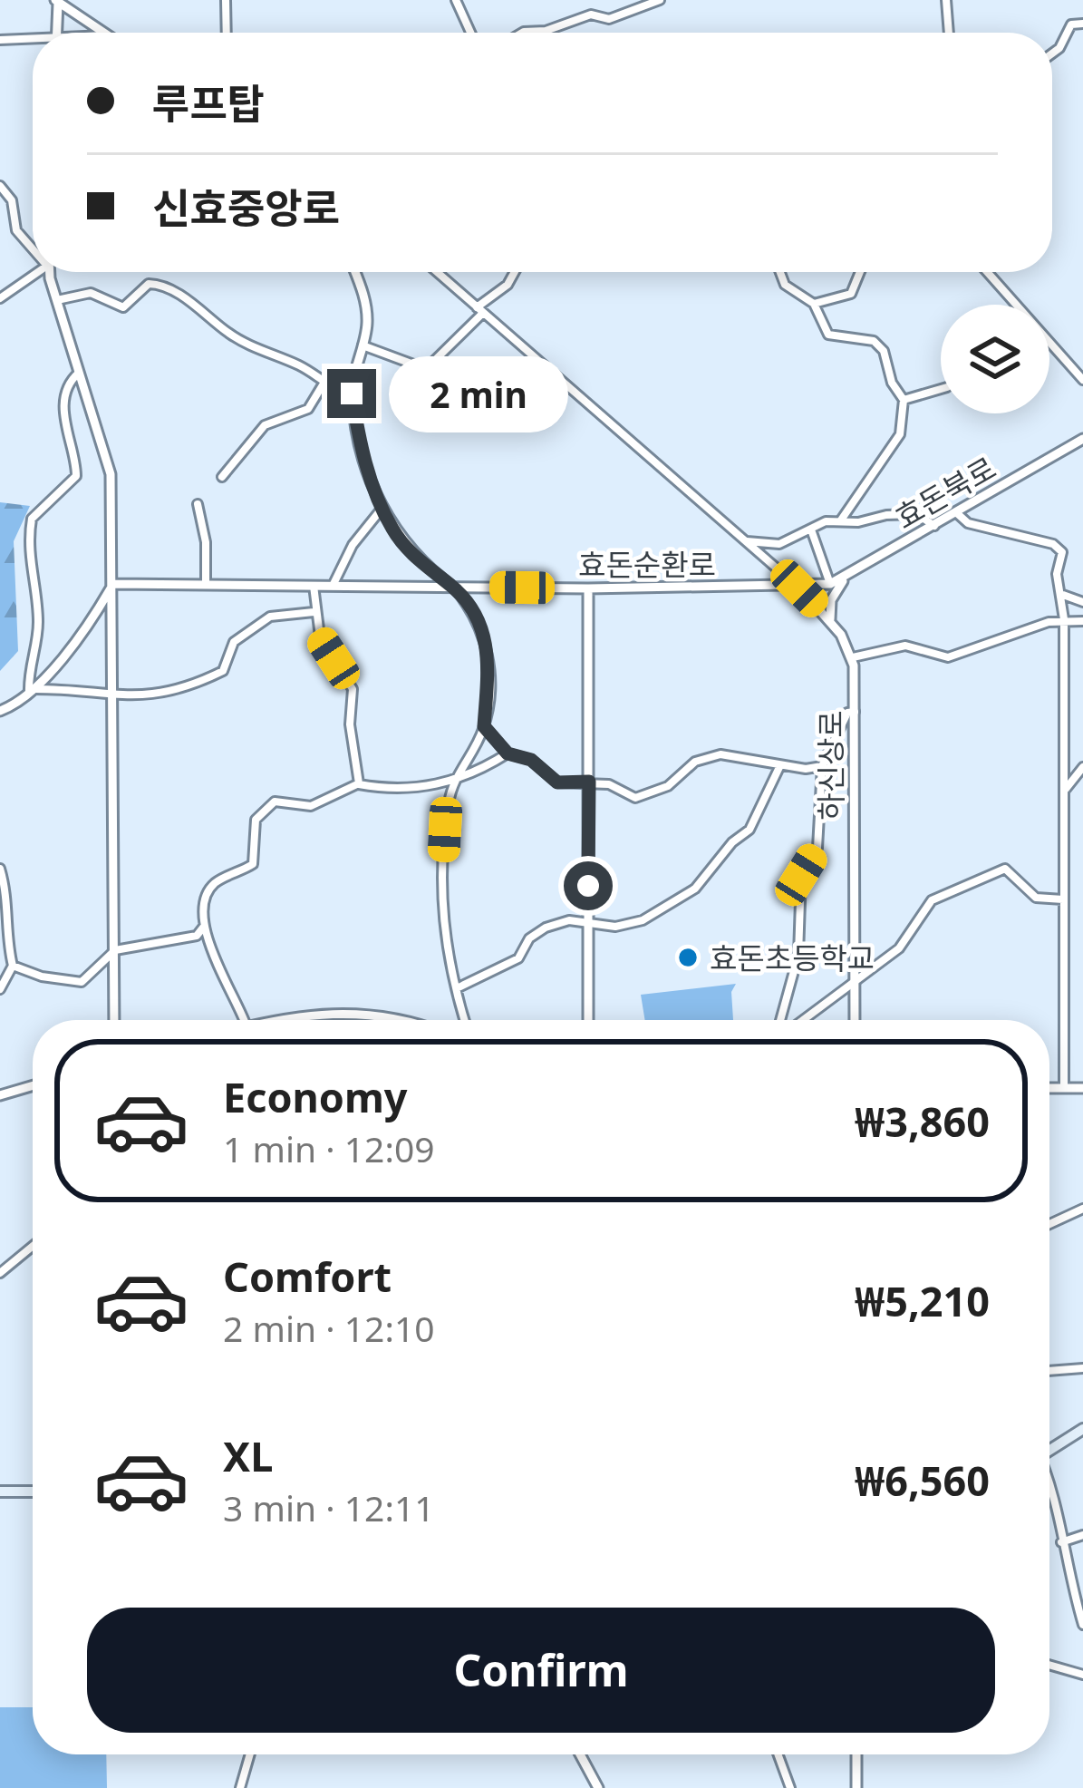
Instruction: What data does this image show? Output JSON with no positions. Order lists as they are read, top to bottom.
{
  "streets": {
    "street": ["효돈북로", "효돈순환로", "하신상로"]
  },
  "crossings": [
    ["효돈북로", "효돈순환로"],
    ["효돈순환로", "하신상로"]
  ],
  "places": ["효돈초등학교"],
  "page": {
    "banner": ["루프탑", "신효중앙로"],
    "bubble": "2 min",
    "list": [
      {
        "name": "Economy",
        "note": "1 min · 12:09",
        "value": "₩3,860"
      },
      {
        "name": "Comfort",
        "note": "2 min · 12:10",
        "value": "₩5,210"
      },
      {
        "name": "XL",
        "note": "3 min · 12:11",
        "value": "₩6,560"
      }
    ],
    "buttons": "Confirm"
  }
}
